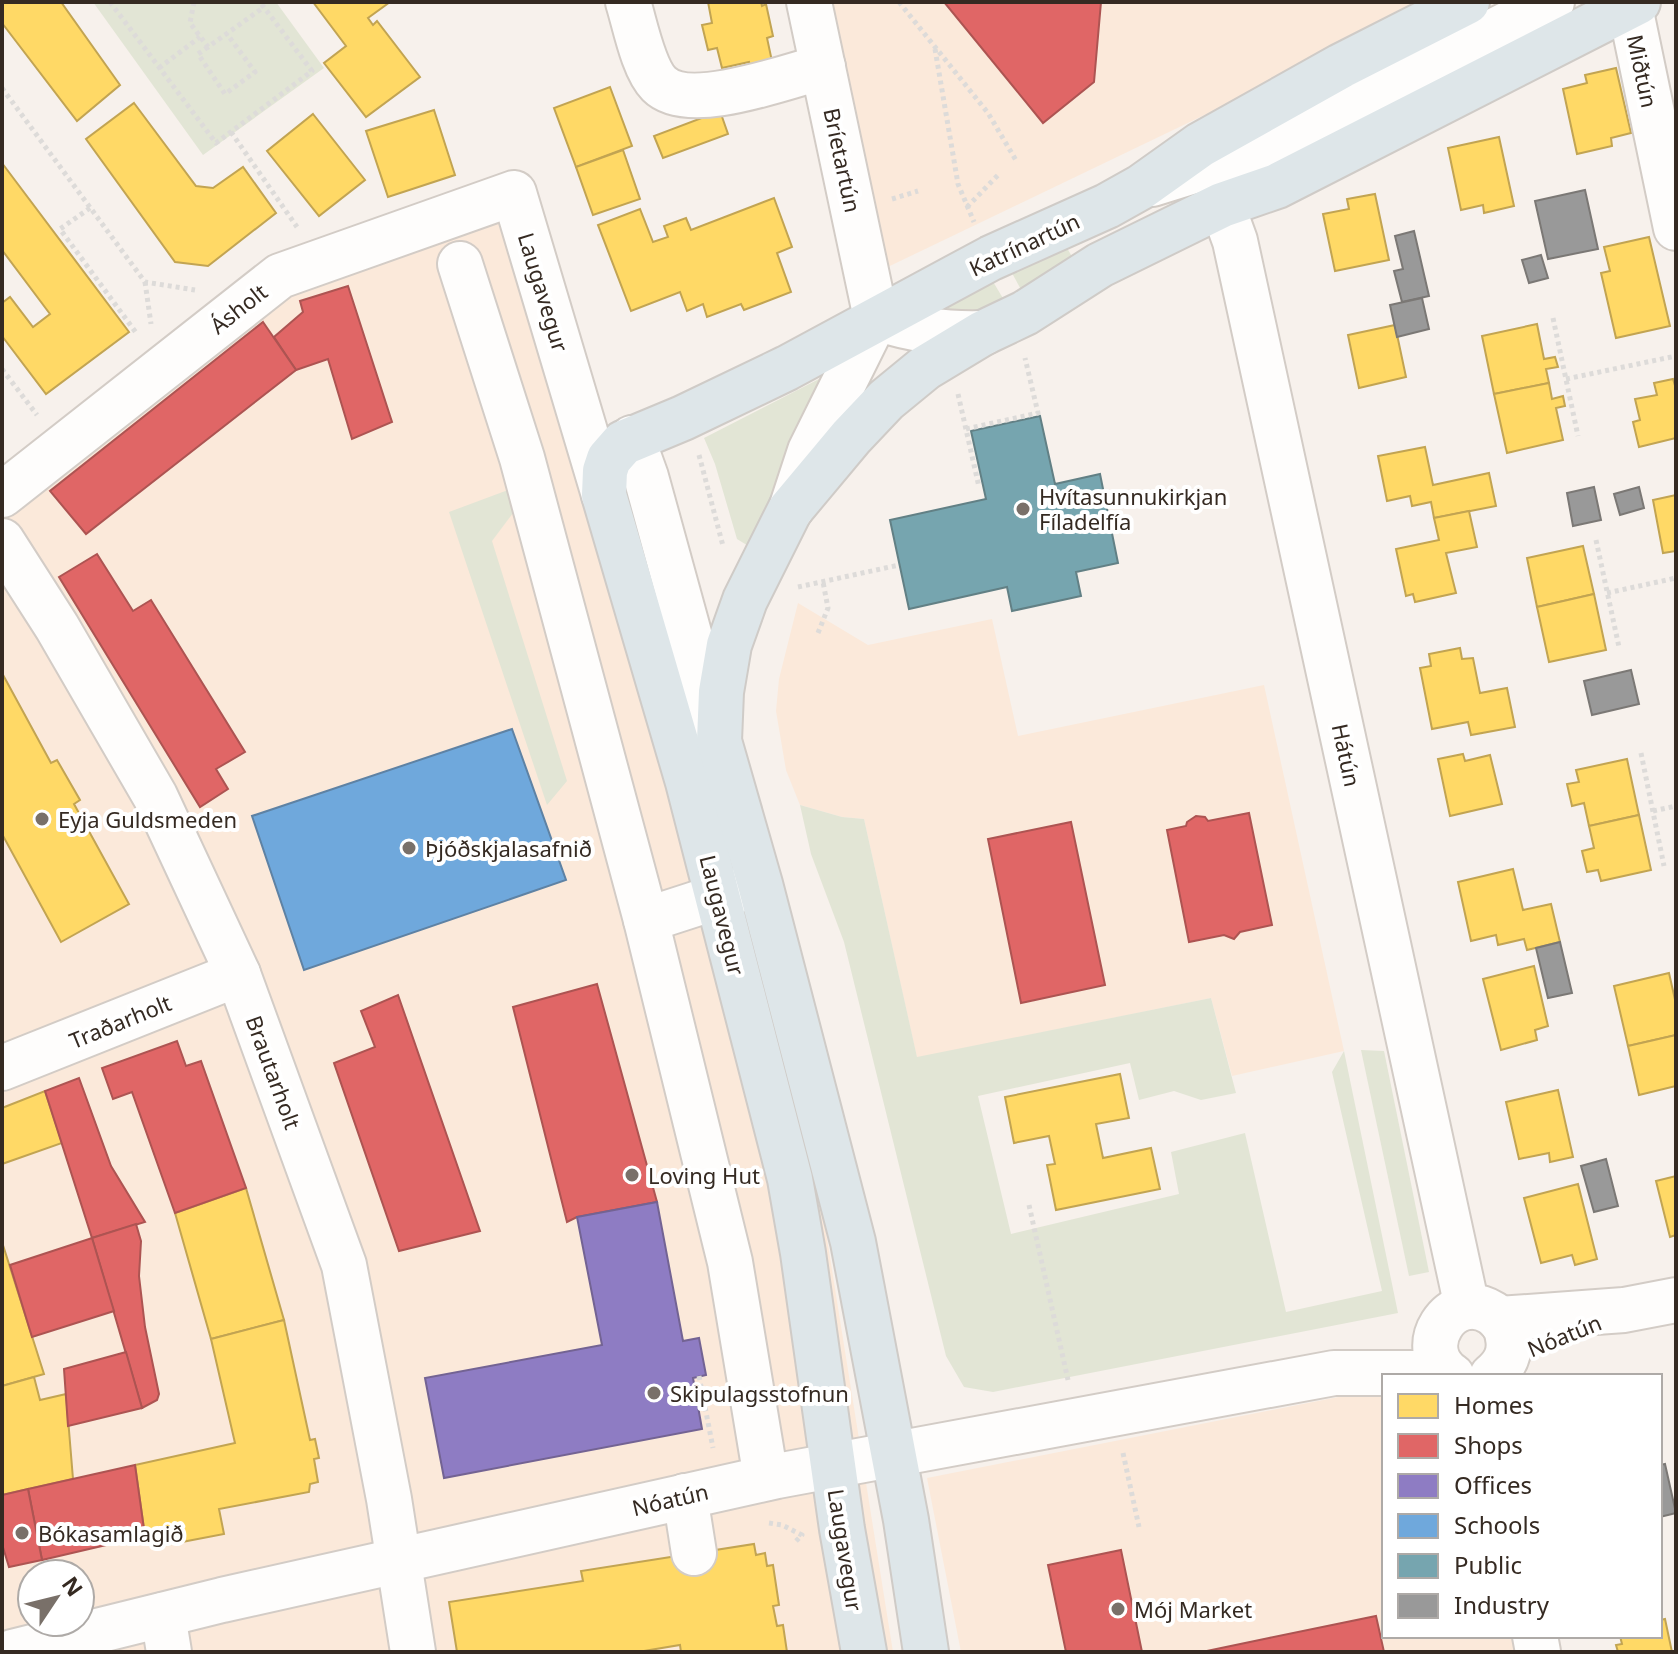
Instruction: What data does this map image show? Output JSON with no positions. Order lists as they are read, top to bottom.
{
  "streets": {
    "main road": ["Katrínartún", "Laugavegur"],
    "street": [
      "Miðtún",
      "Bríetartún",
      "Ásholt",
      "Hátún",
      "Traðarholt",
      "Brautarholt",
      "Nóatún"
    ]
  },
  "crossings": [
    ["Bríetartún", "Katrínartún"],
    ["Katrínartún", "Laugavegur"],
    ["Laugavegur", "Ásholt"],
    ["Laugavegur", "Nóatún"],
    ["Hátún", "Nóatún"],
    ["Traðarholt", "Brautarholt"],
    ["Brautarholt", "Nóatún"]
  ],
  "places": [
    "Hvítasunnukirkjan Fíladelfía",
    "Eyja Guldsmeden",
    "Þjóðskjalasafnið",
    "Loving Hut",
    "Skipulagsstofnun",
    "Bókasamlagið",
    "Mój Market"
  ],
  "legend": [
    "Homes",
    "Shops",
    "Offices",
    "Schools",
    "Public",
    "Industry"
  ],
  "north": "top right"
}
